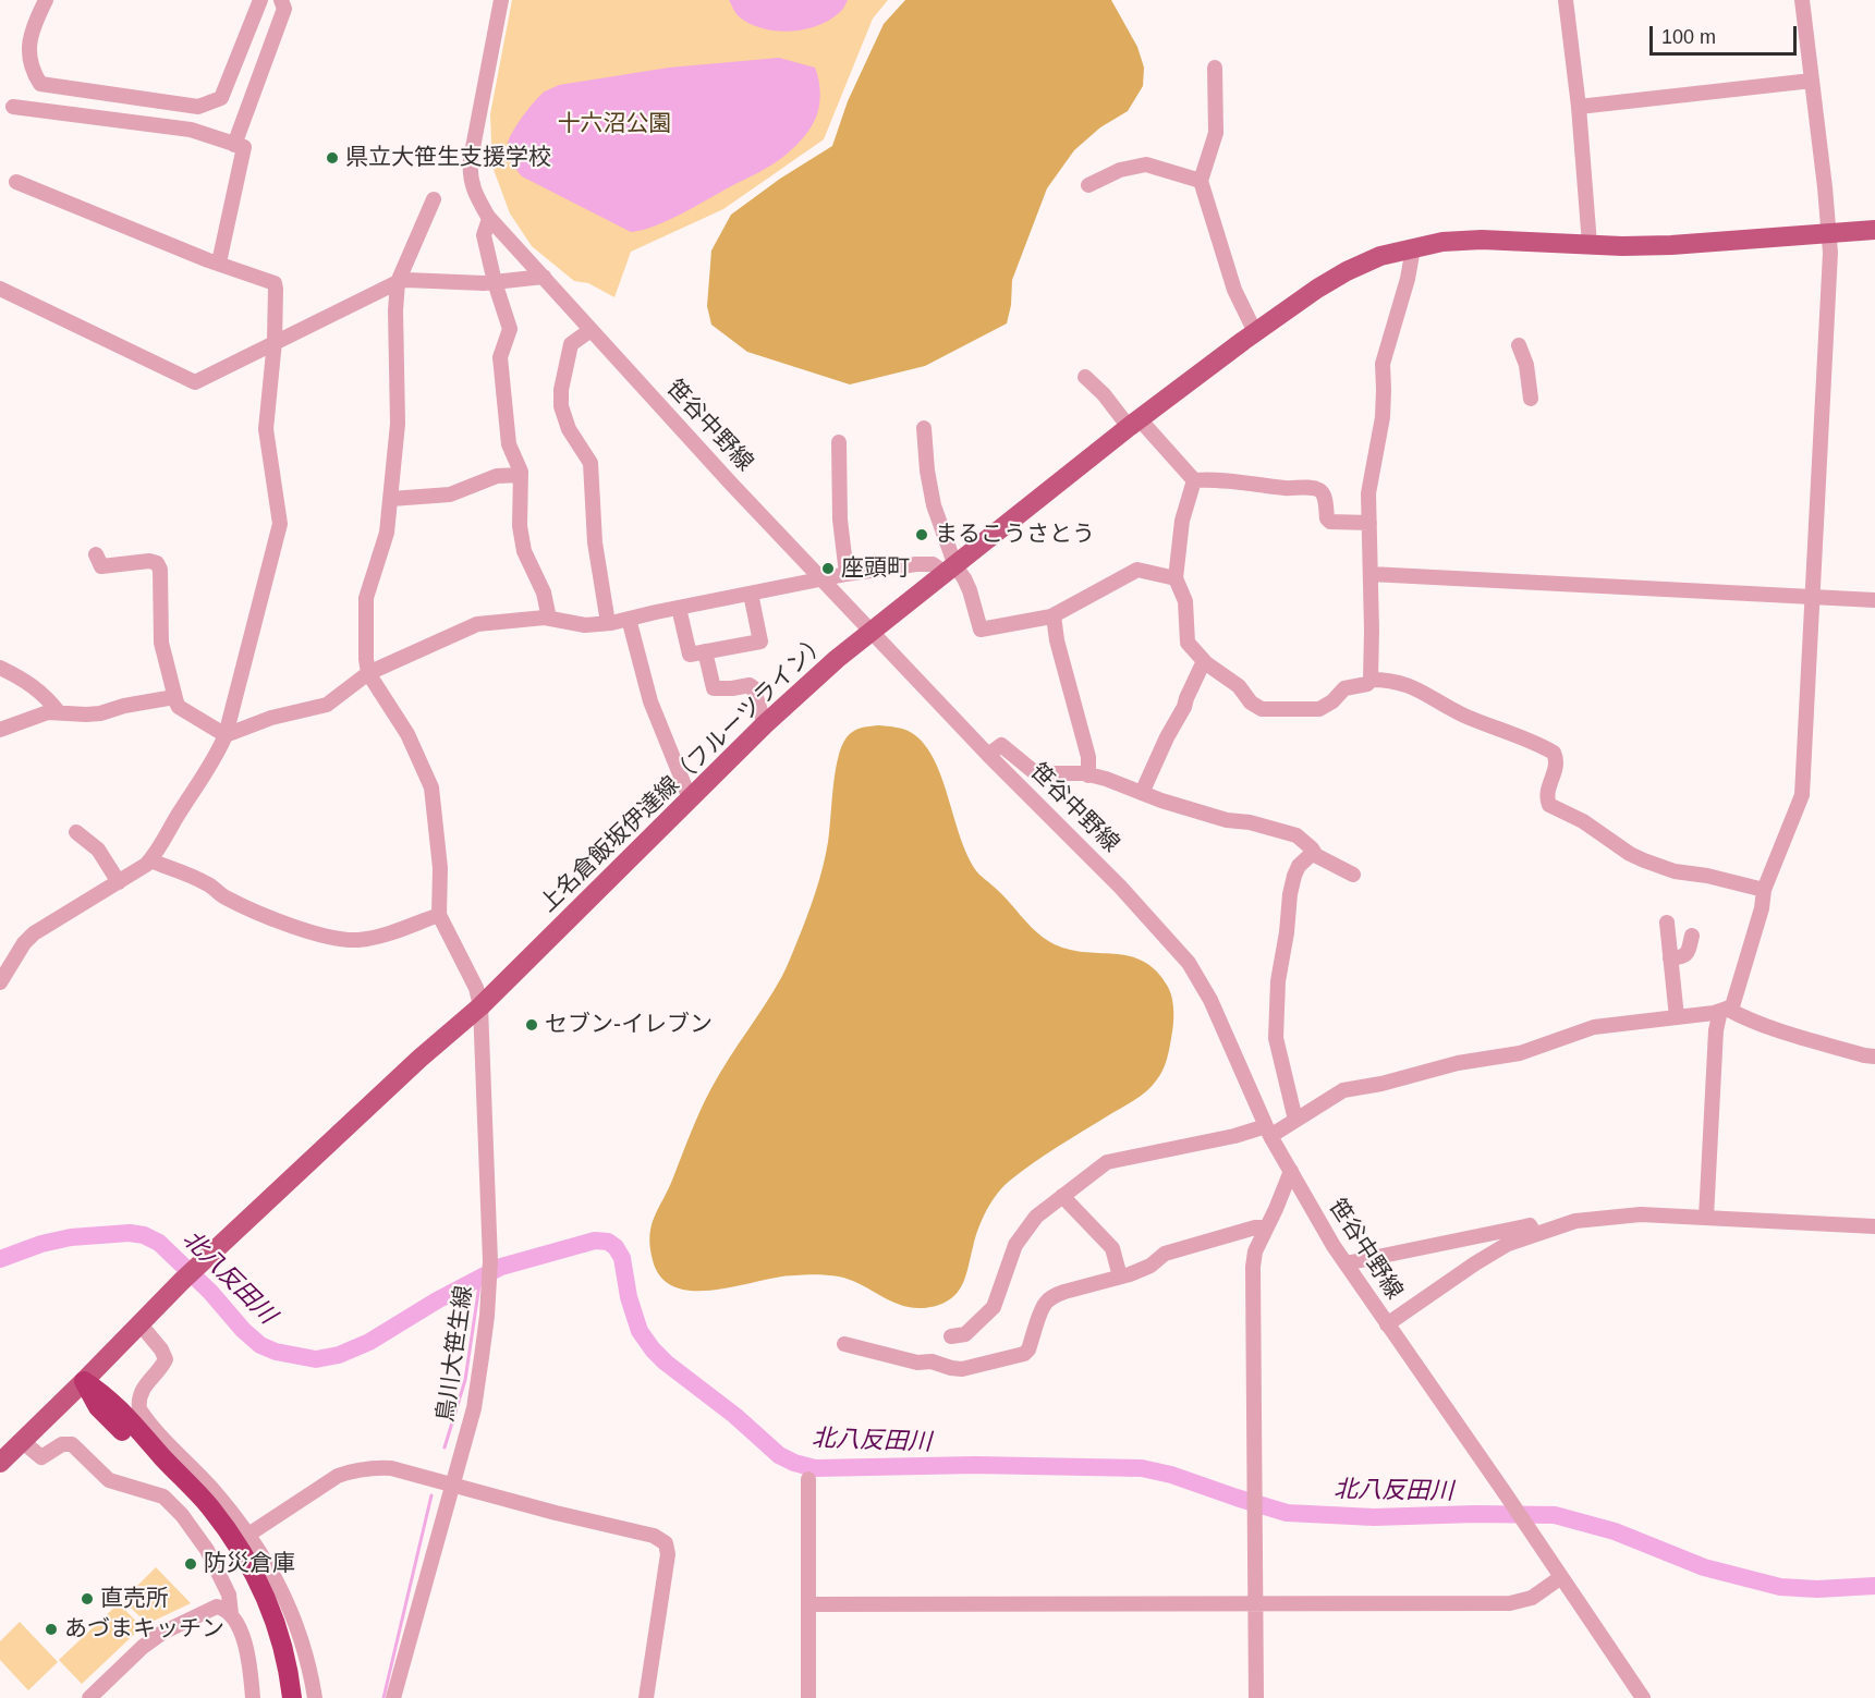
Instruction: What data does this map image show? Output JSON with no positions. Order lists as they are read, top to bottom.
{
  "streets": {
    "main road": ["上名倉飯坂伊達線（フルーツライン）"],
    "street": ["笹谷中野線", "鳥川大笹生線"]
  },
  "crossings": [
    ["笹谷中野線", "上名倉飯坂伊達線（フルーツライン）"],
    ["上名倉飯坂伊達線（フルーツライン）", "鳥川大笹生線"]
  ],
  "water": ["北八反田川"],
  "parks": ["十六沼公園"],
  "places": [
    "県立大笹生支援学校",
    "まるこうさとう",
    "座頭町",
    "セブン-イレブン",
    "防災倉庫",
    "直売所",
    "あづまキッチン"
  ],
  "scale_bar": "100 m"
}
